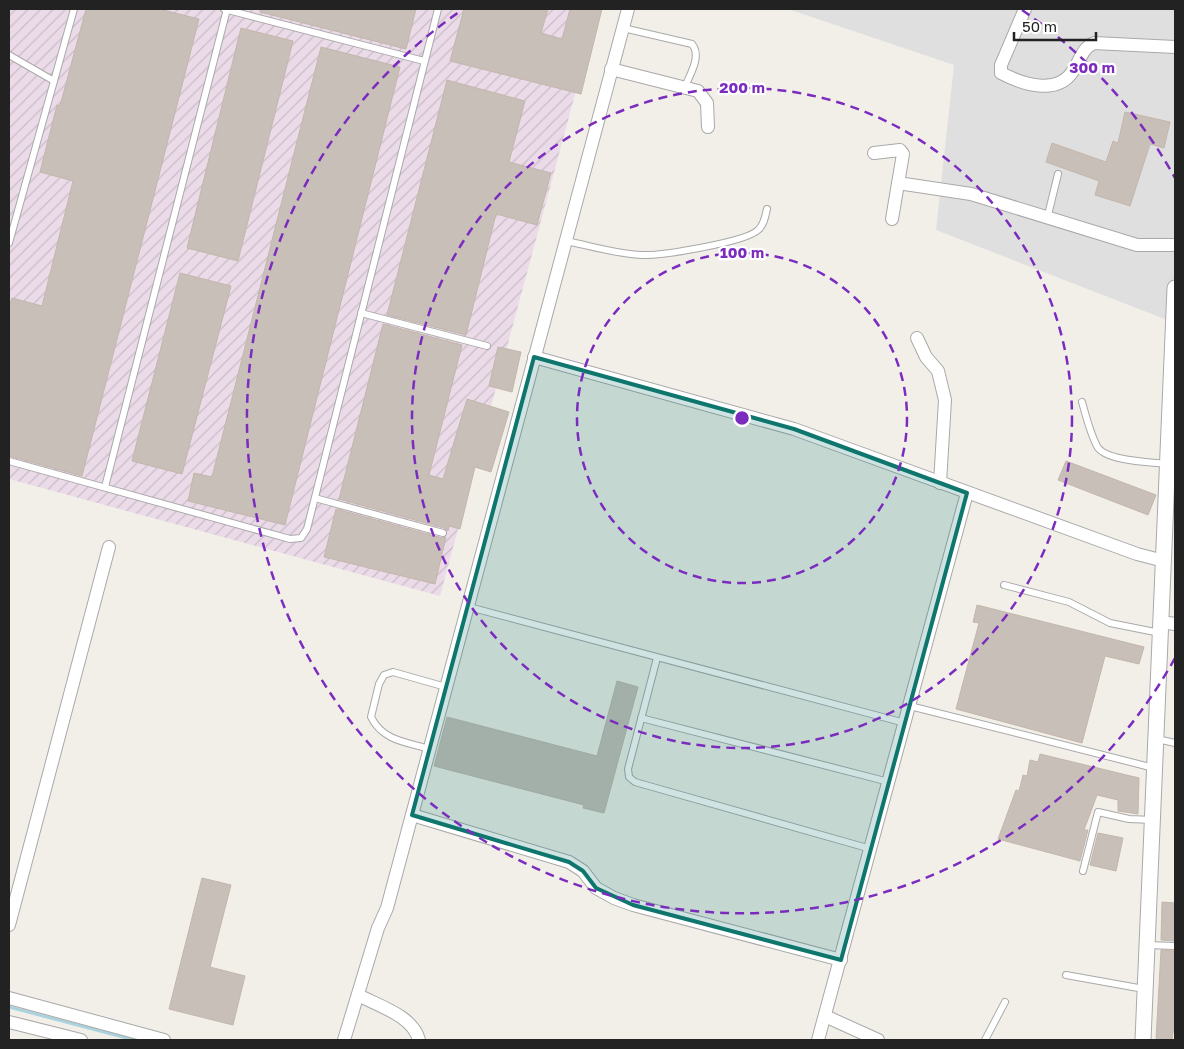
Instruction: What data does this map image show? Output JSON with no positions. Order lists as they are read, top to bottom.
{
  "scale_bar": "50 m",
  "rings": ["300 m", "200 m", "100 m"]
}
